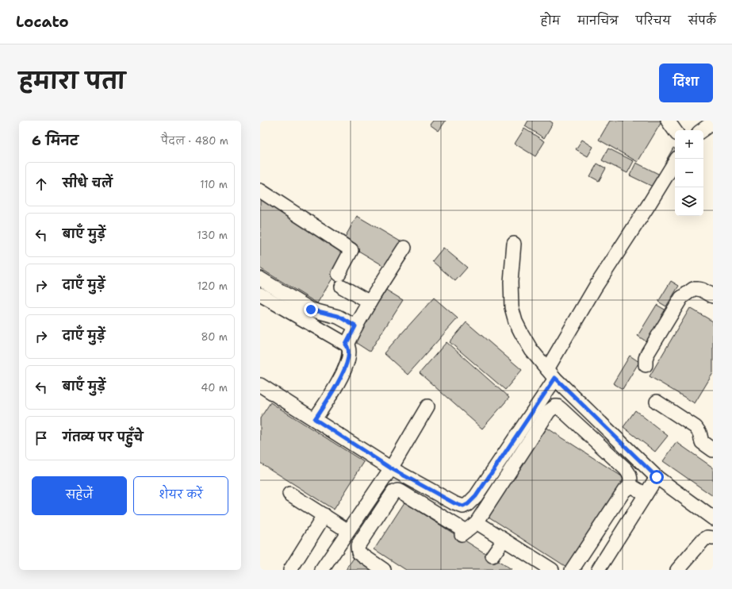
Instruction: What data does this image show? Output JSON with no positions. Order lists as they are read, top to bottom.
{
  "page": {
    "header": "Locato",
    "nav": [
      "होम",
      "मानचित्र",
      "परिचय",
      "संपर्क"
    ],
    "title": "हमारा पता",
    "buttons": [
      "दिशा",
      ["सहेजें", "शेयर करें"]
    ],
    "heading": ["6 मिनट", "पैदल · 480 m"],
    "map_buttons": ["+", "−"],
    "list": [
      ["सीधे चलें", "110 m"],
      ["बाएँ मुड़ें", "130 m"],
      ["दाएँ मुड़ें", "120 m"],
      ["दाएँ मुड़ें", "80 m"],
      ["बाएँ मुड़ें", "40 m"],
      "गंतव्य पर पहुँचे"
    ]
  }
}
